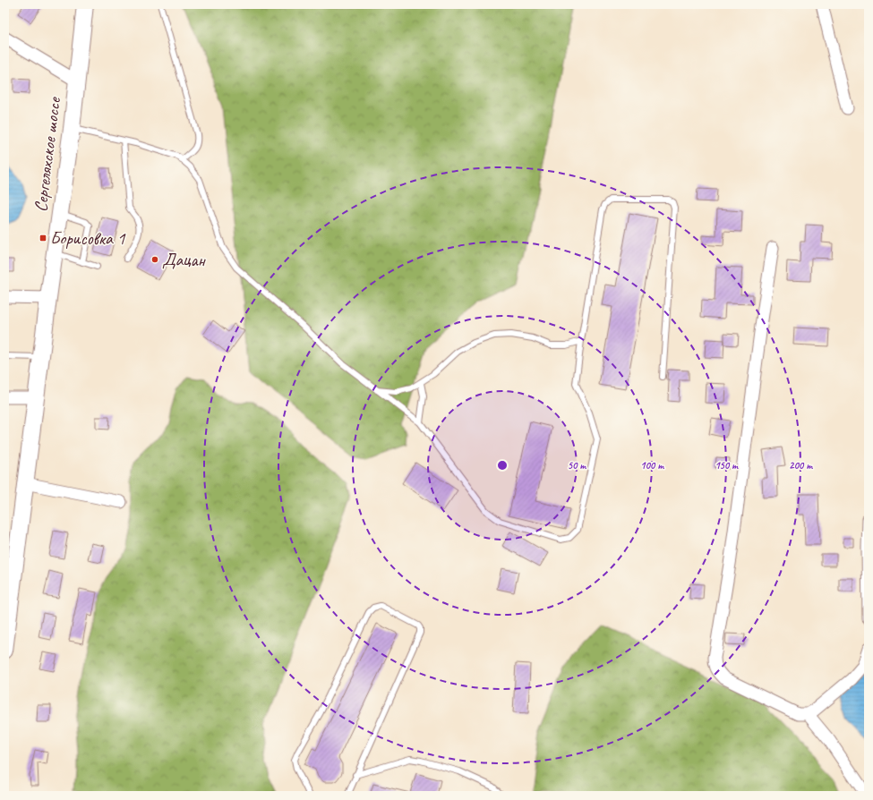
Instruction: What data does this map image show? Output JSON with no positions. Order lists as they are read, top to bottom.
{
  "streets": {
    "main road": ["Сергеляхское шоссе"]
  },
  "places": {
    "transit": ["Борисовка 1"],
    "other": ["Дацан"]
  },
  "rings": [
    "50 m",
    "100 m",
    "150 m",
    "200 m"
  ]
}
